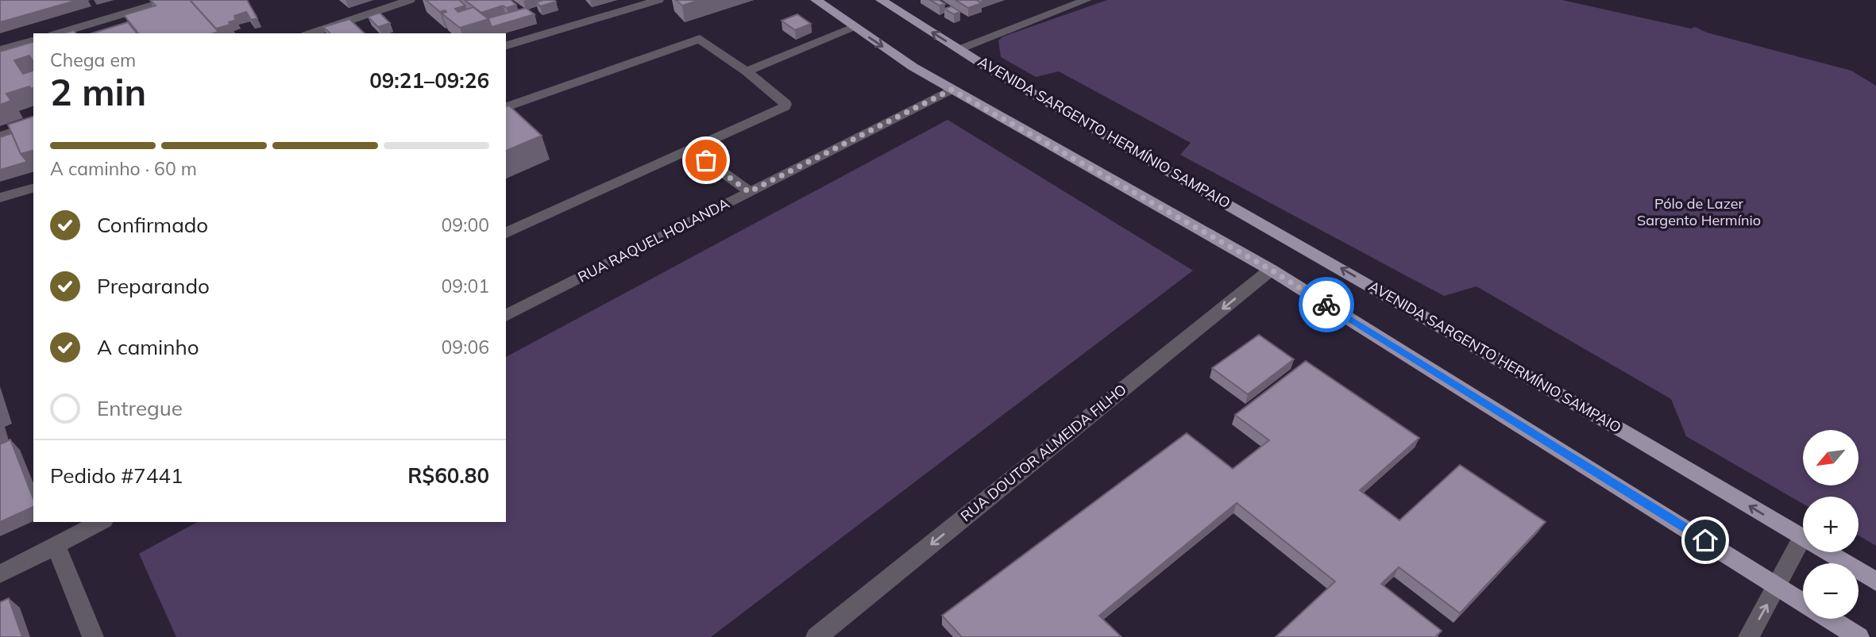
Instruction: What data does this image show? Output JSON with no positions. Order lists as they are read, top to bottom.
{
  "streets": {
    "main road": ["AVENIDA SARGENTO HERMÍNIO SAMPAIO"],
    "street": ["RUA RAQUEL HOLANDA", "RUA DOUTOR ALMEIDA FILHO"]
  },
  "one_way": ["RUA DOUTOR ALMEIDA FILHO"],
  "parks": ["Pólo de Lazer Sargento Hermínio"],
  "north": "bottom left",
  "page": {
    "heading": ["2 min", "Chega em", "09:21–09:26"],
    "panel": ["Pedido #7441", "R$60.80"],
    "bar": "A caminho · 60 m",
    "list": [
      ["Confirmado", "09:00"],
      ["Preparando", "09:01"],
      ["A caminho", "09:06"],
      "Entregue"
    ],
    "map_buttons": ["+", "−"]
  }
}
